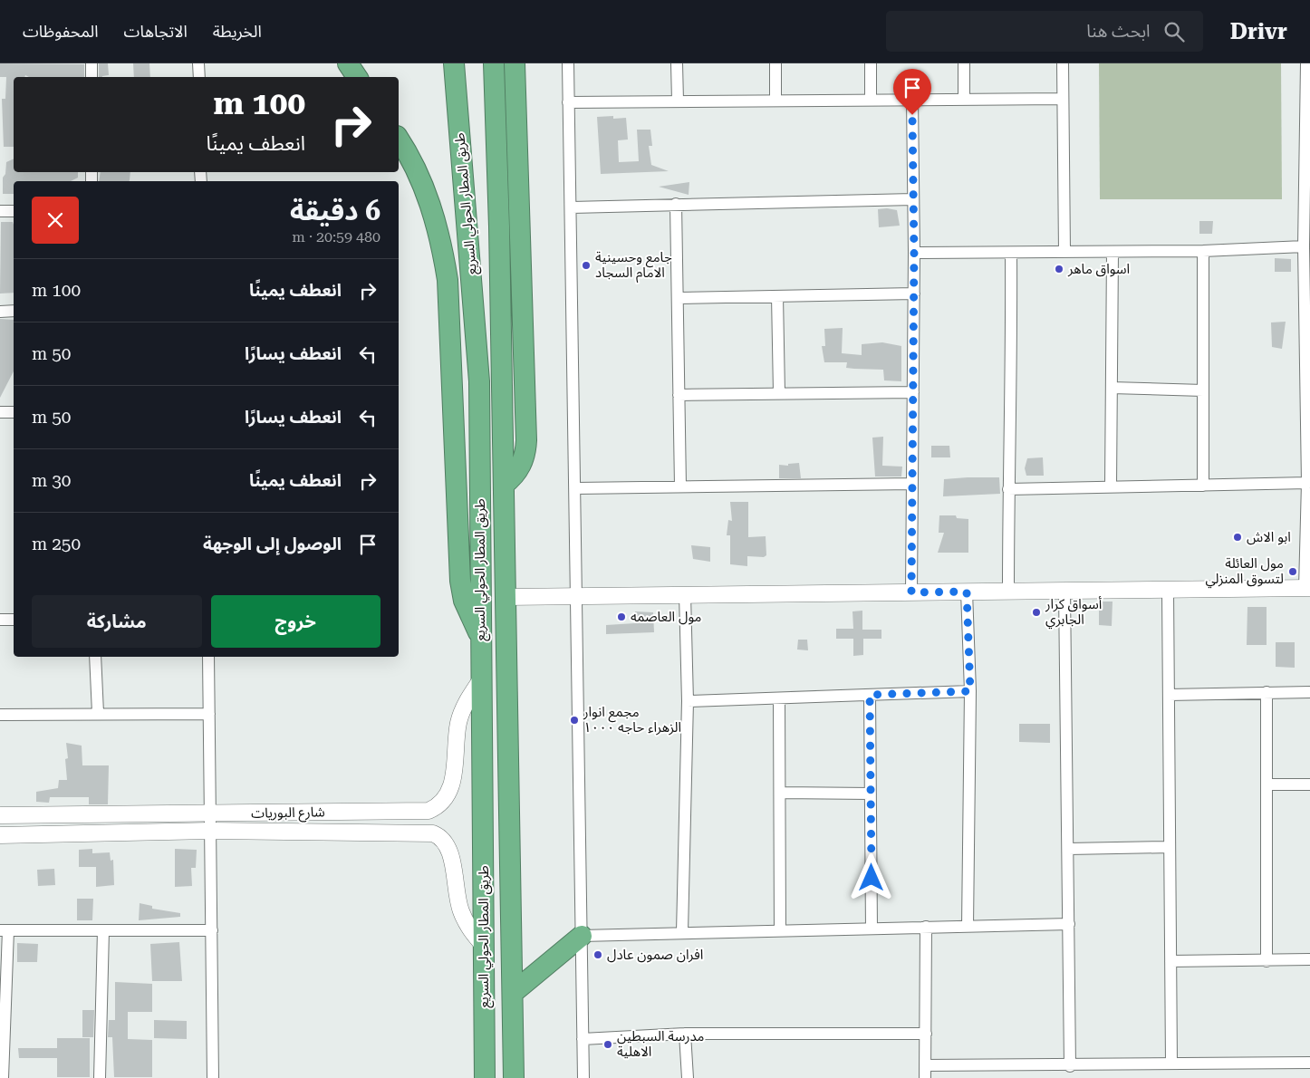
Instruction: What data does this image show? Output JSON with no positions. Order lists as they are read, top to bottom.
{
  "streets": {
    "highway": ["طريق المطار الحولي السريع"],
    "street": ["شارع البوريات"]
  },
  "crossings": [
    ["طريق المطار الحولي السريع", "شارع البوريات"]
  ],
  "places": [
    "جامع وحسينية الامام السجاد",
    "اسواق ماهر",
    "ابو الاش",
    "مول العائلة لتسوق المنزلي",
    "أسواق كرار الجابري",
    "مول العاصمه",
    "مجمع انوار الزهراء حاجه ١٠٠٠",
    "افران صمون عادل",
    "مدرسة السبطين الاهلية"
  ],
  "page": {
    "header": "Drivr",
    "search": "ابحث هنا",
    "nav": ["الخريطة", "الاتجاهات", "المحفوظات"],
    "turn": ["100 m", "انعطف يمينًا"],
    "heading": ["6 دقيقة", "480 m · 20:59"],
    "list": [
      {
        "name": "انعطف يمينًا",
        "value": "100 m"
      },
      {
        "name": "انعطف يسارًا",
        "value": "50 m"
      },
      {
        "name": "انعطف يسارًا",
        "value": "50 m"
      },
      {
        "name": "انعطف يمينًا",
        "value": "30 m"
      },
      {
        "name": "الوصول إلى الوجهة",
        "value": "250 m"
      }
    ],
    "buttons": ["خروج", "مشاركة"]
  }
}
